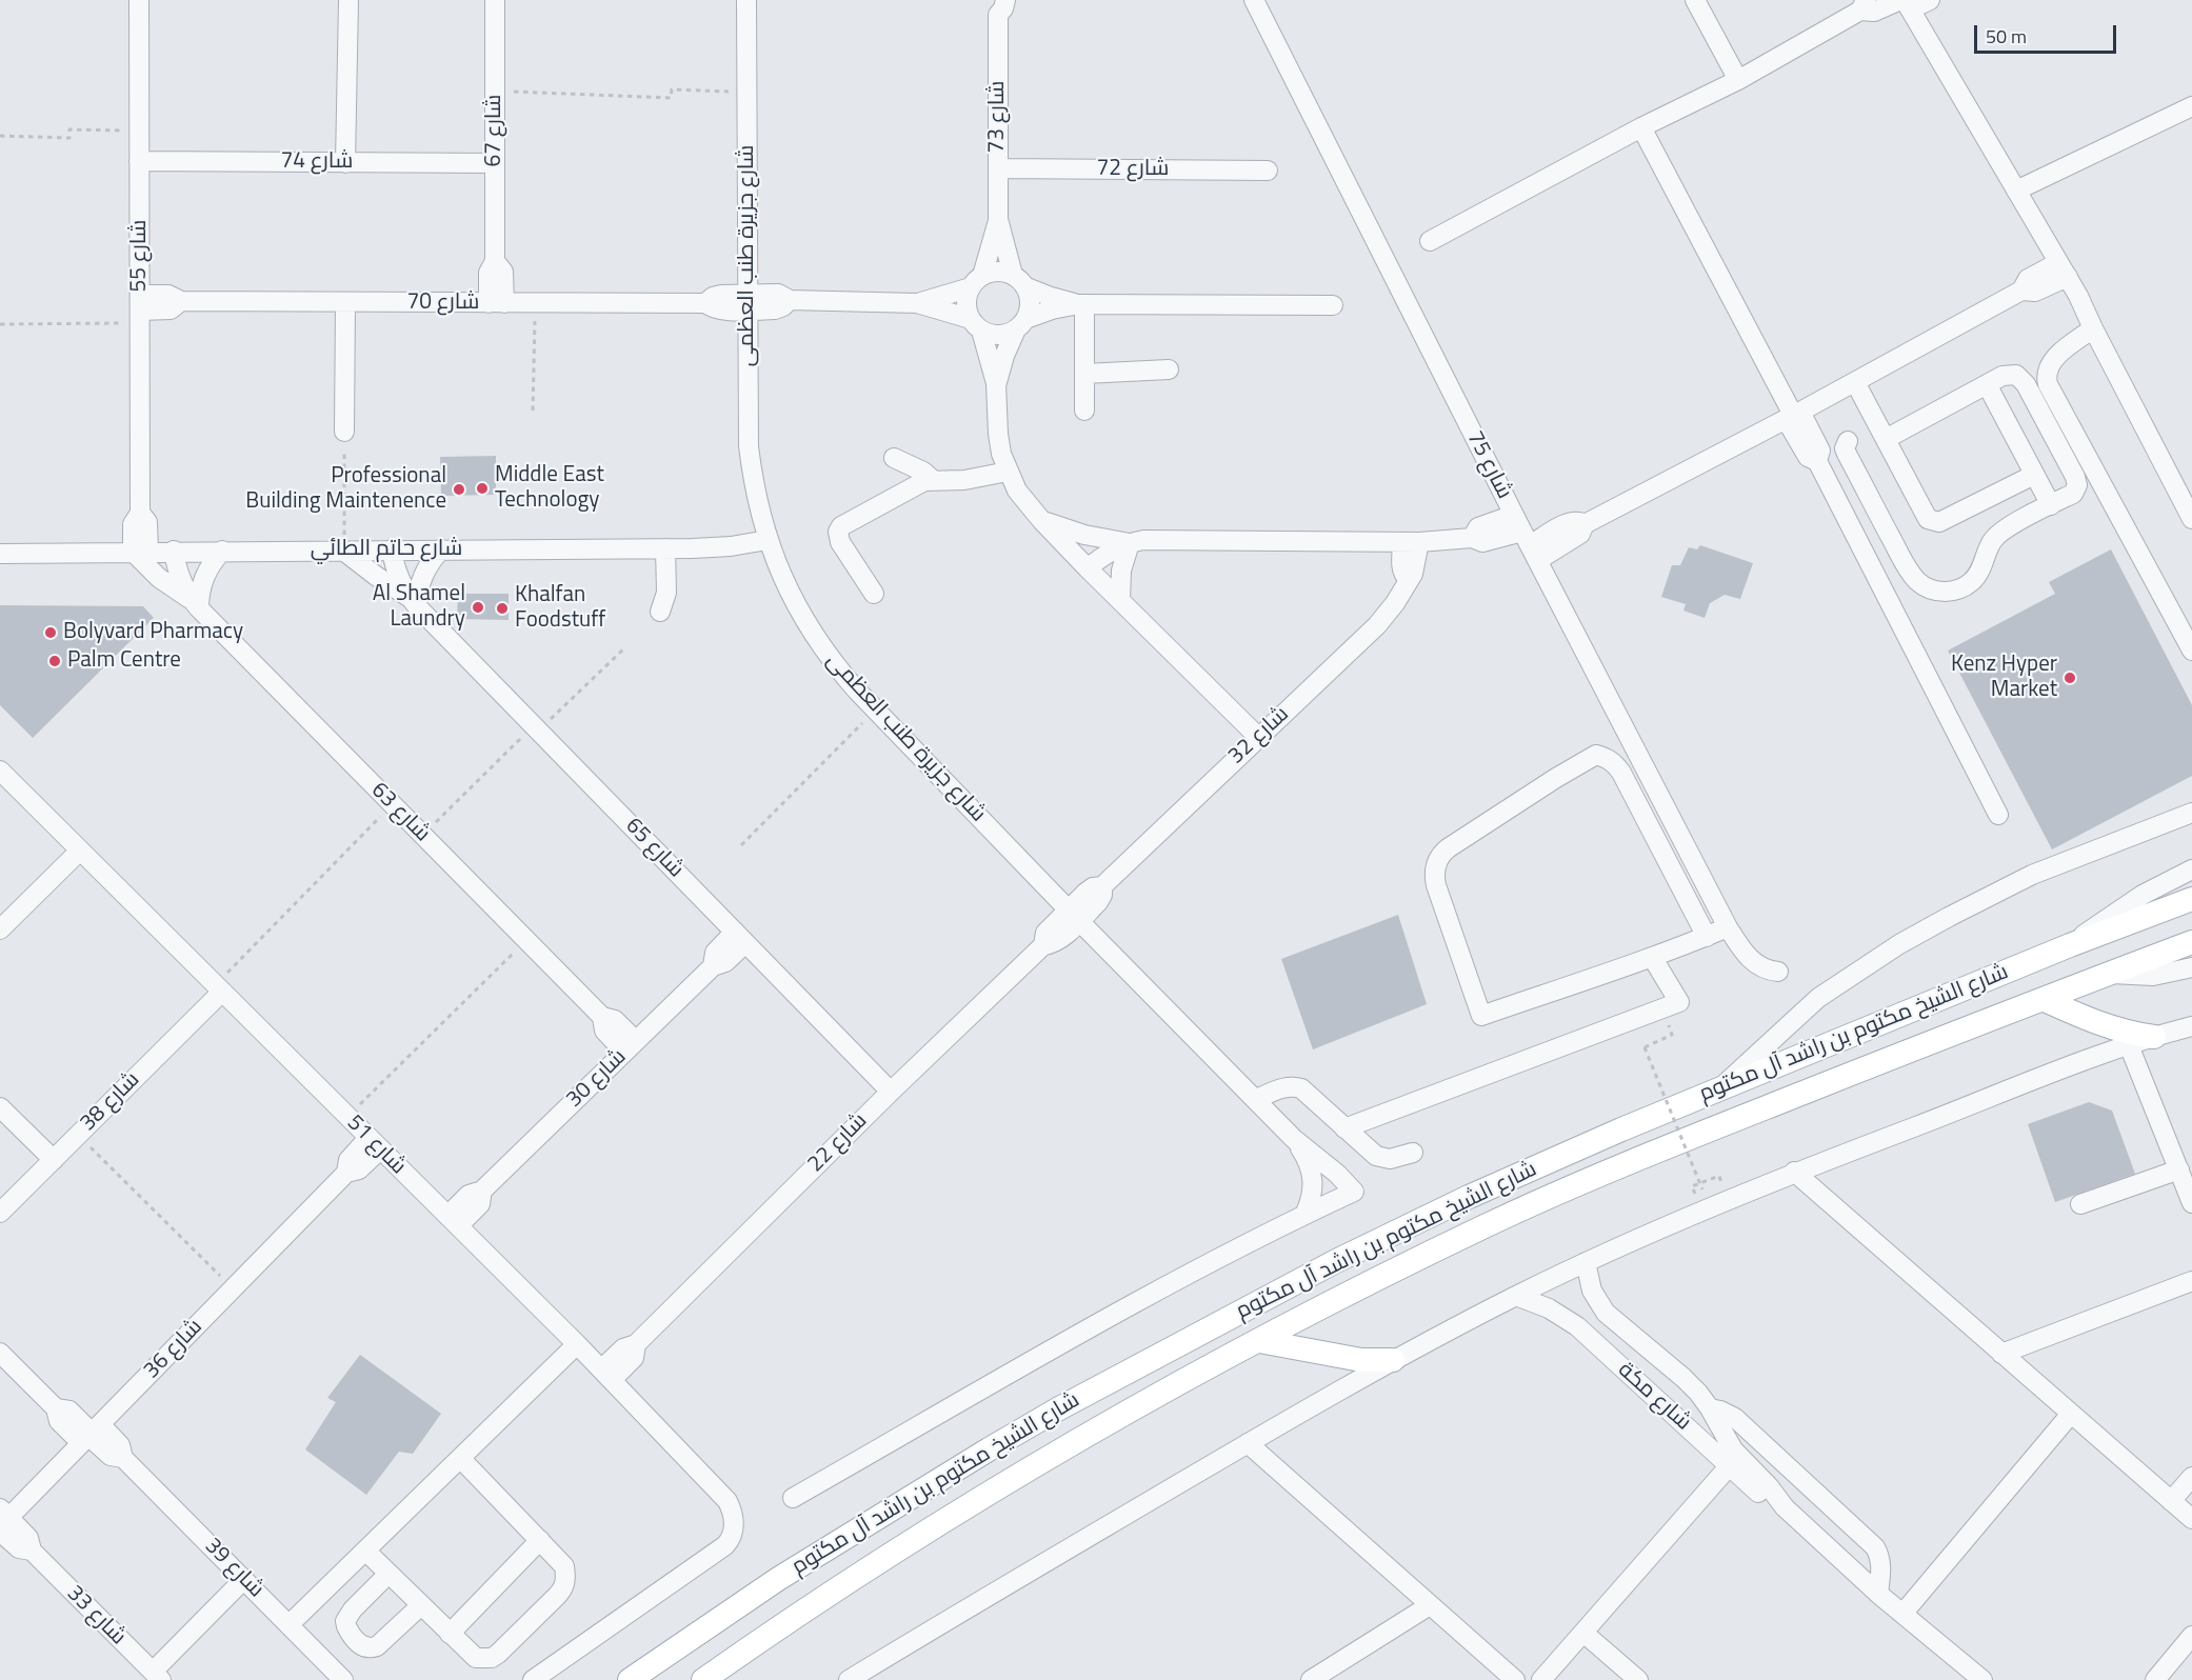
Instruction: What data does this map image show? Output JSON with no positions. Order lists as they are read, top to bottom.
{
  "streets": {
    "main road": ["شارع الشيخ مكتوم بن راشد آل مكتوم"],
    "street": [
      "شارع 73",
      "شارع 67",
      "شارع 74",
      "شارع 72",
      "شارع 55",
      "شارع جزيرة طنب العظمى",
      "شارع 70",
      "شارع 75",
      "شارع حاتم الطائي",
      "شارع 32",
      "شارع 63",
      "شارع 65",
      "شارع 30",
      "شارع 38",
      "شارع 22",
      "شارع 51",
      "شارع 36",
      "شارع مكة",
      "شارع 39",
      "شارع 33"
    ]
  },
  "crossings": [
    ["شارع 73", "شارع 72"],
    ["شارع 73", "شارع 70"],
    ["شارع 67", "شارع 74"],
    ["شارع 67", "شارع 70"],
    ["شارع 74", "شارع 55"],
    ["شارع 55", "شارع 70"],
    ["شارع 55", "شارع حاتم الطائي"],
    ["شارع 55", "شارع 63"],
    ["شارع جزيرة طنب العظمى", "شارع 70"],
    ["شارع جزيرة طنب العظمى", "شارع حاتم الطائي"],
    ["شارع جزيرة طنب العظمى", "شارع 32"],
    ["شارع جزيرة طنب العظمى", "شارع 22"],
    ["شارع حاتم الطائي", "شارع 63"],
    ["شارع حاتم الطائي", "شارع 65"],
    ["شارع 32", "شارع 22"],
    ["شارع 63", "شارع 30"],
    ["شارع 65", "شارع 30"],
    ["شارع 65", "شارع 22"],
    ["شارع 30", "شارع 51"],
    ["شارع 38", "شارع 51"],
    ["شارع 22", "شارع 51"],
    ["شارع 51", "شارع 36"],
    ["شارع 36", "شارع 39"],
    ["شارع 36", "شارع 33"]
  ],
  "places": [
    "Middle East Technology",
    "Professional Building Maintenence",
    "Al Shamel Laundry",
    "Khalfan Foodstuff",
    "Bolyvard Pharmacy",
    "Palm Centre",
    "Kenz Hyper Market"
  ],
  "scale_bar": "50 m"
}
